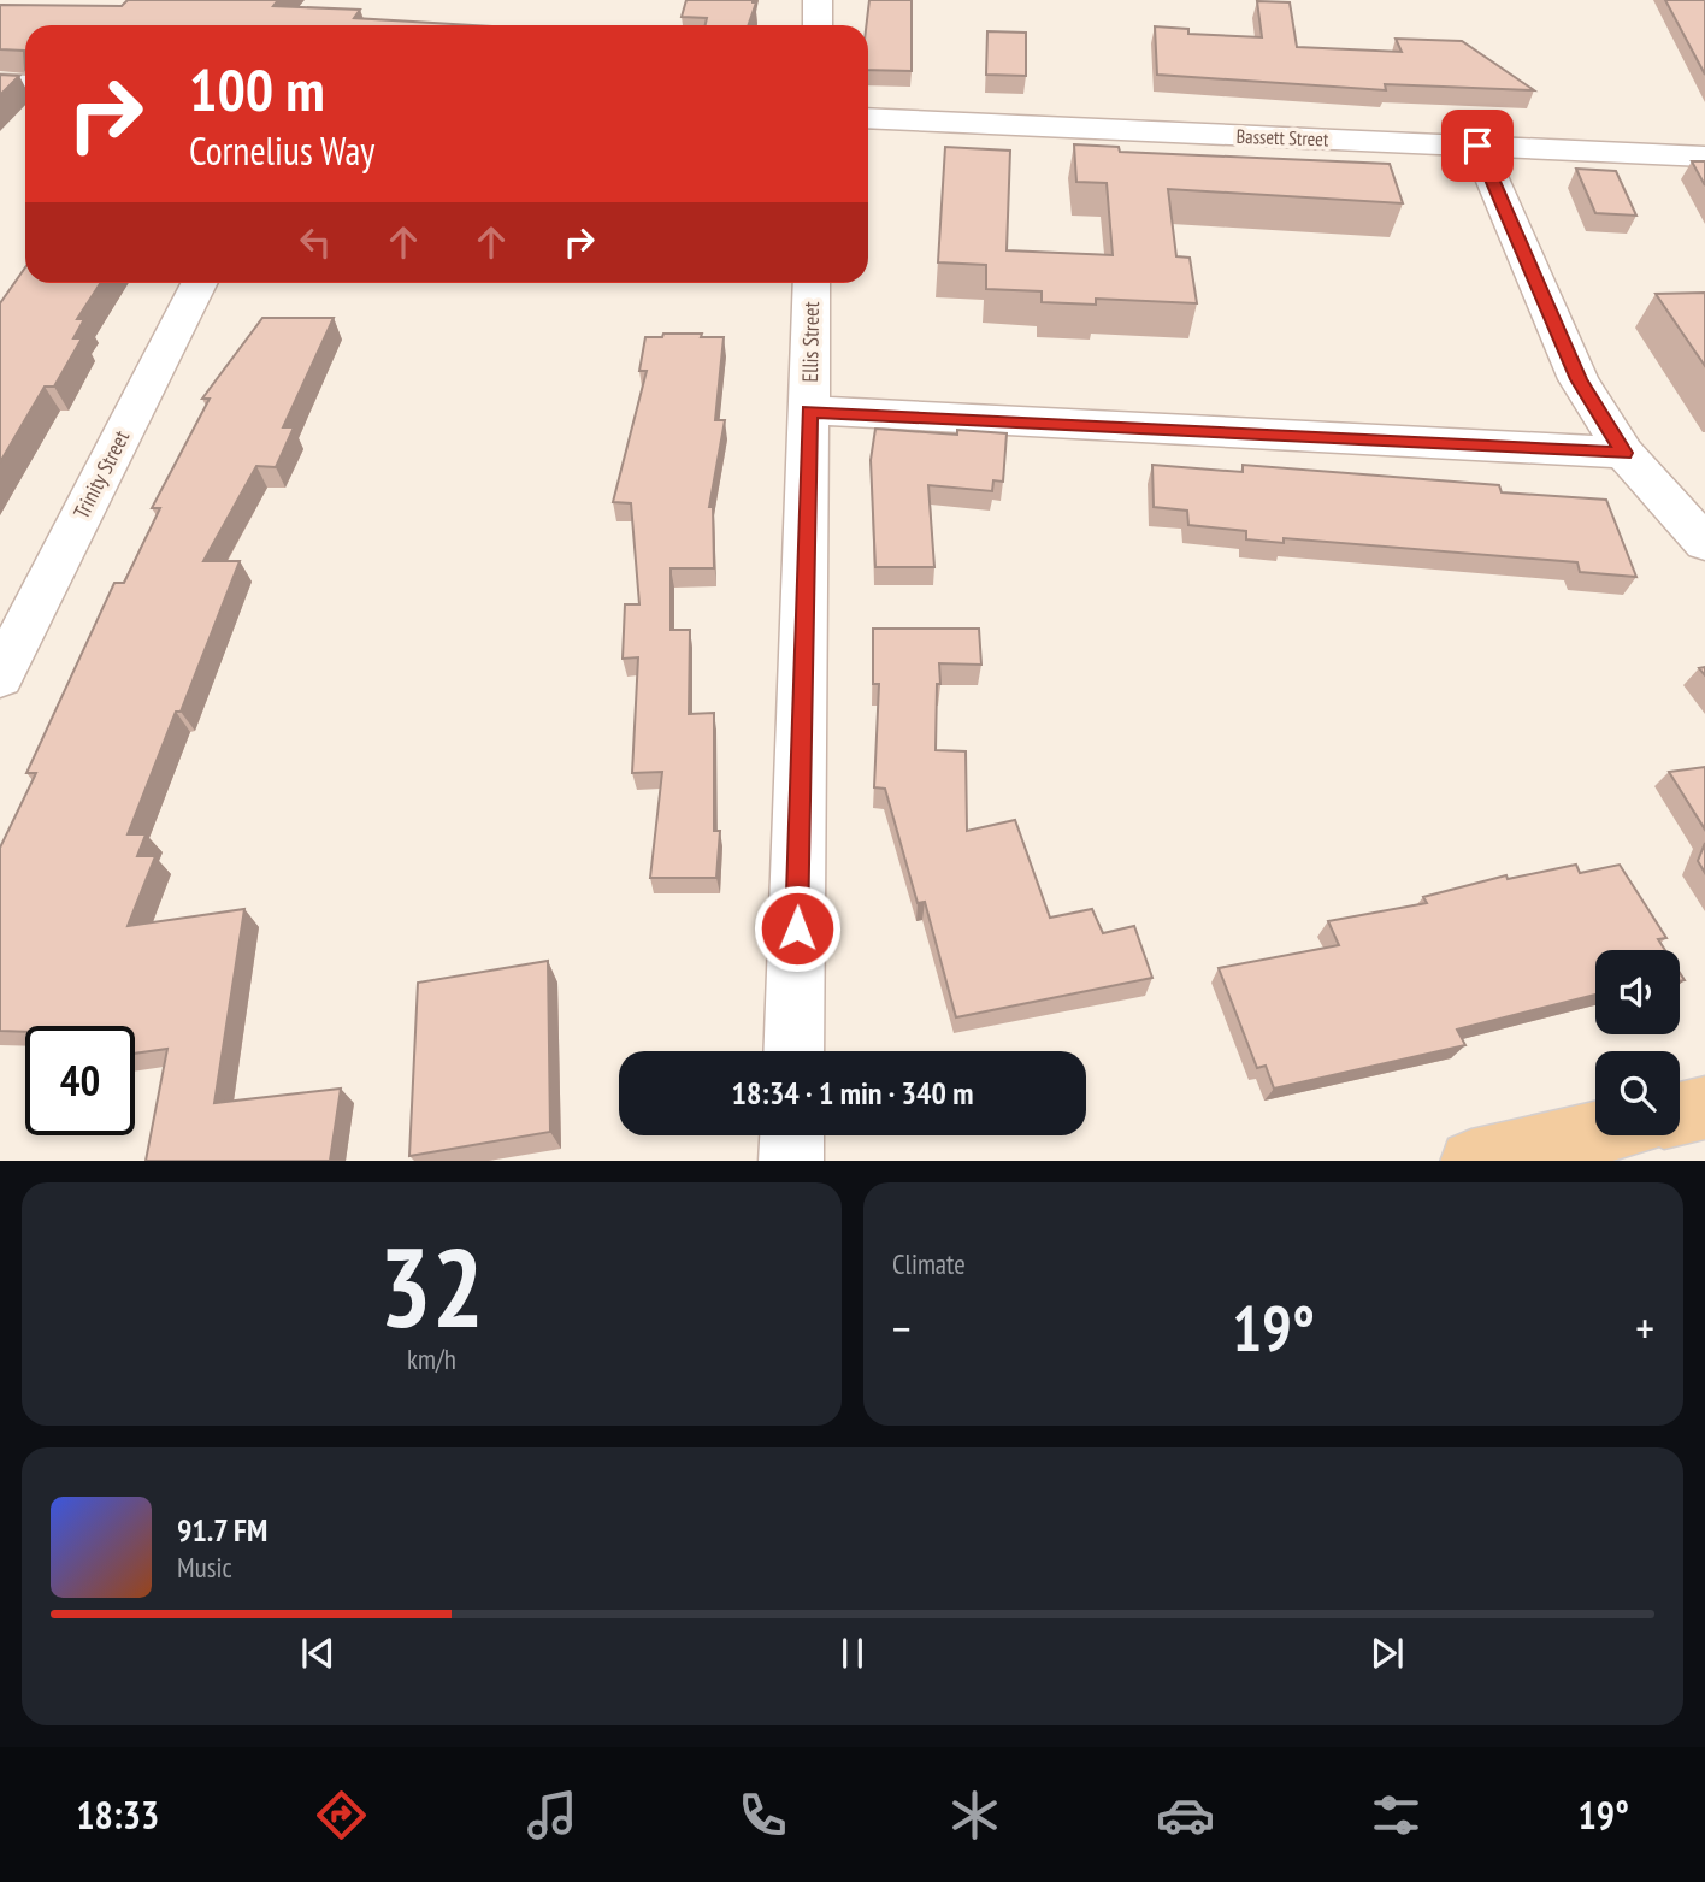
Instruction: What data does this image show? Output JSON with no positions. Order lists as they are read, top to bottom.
{
  "streets": {
    "street": ["Bassett Street", "Ellis Street", "Trinity Street"]
  },
  "page": {
    "turn": ["100 m", "Cornelius Way"],
    "limit": "40",
    "trip": "18:34 · 1 min · 340 m",
    "tile": [
      ["32", "km/h"],
      "Climate"
    ],
    "heat": ["−", "19°", "+"],
    "song": ["91.7 FM", "Music"],
    "tabs": ["18:33", "19°"]
  }
}
